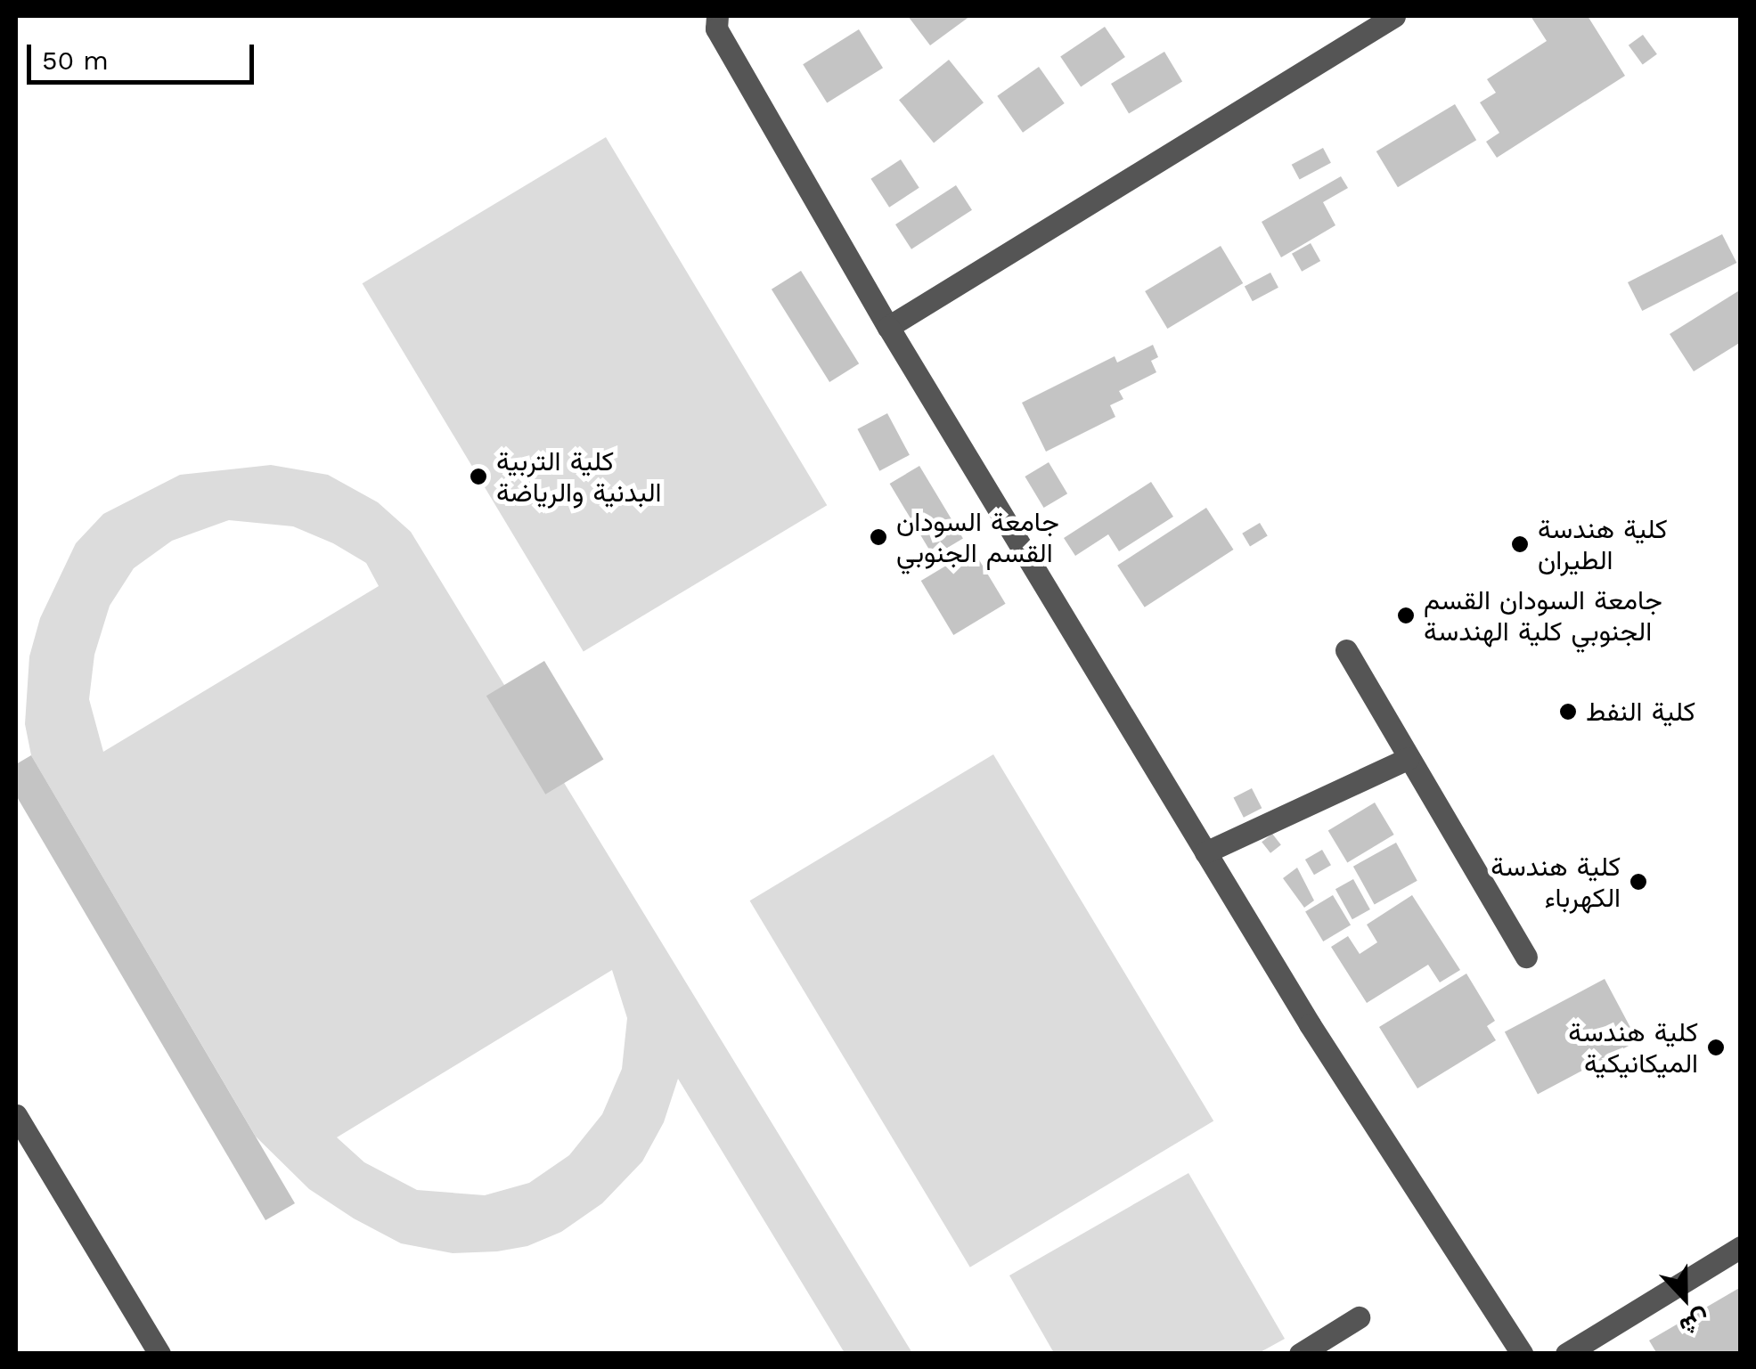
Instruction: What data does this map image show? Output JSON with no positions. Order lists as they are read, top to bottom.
{
  "places": [
    "كلية التربية البدنية والرياضة",
    "جامعة السودان القسم الجنوبي",
    "كلية هندسة الطيران",
    "جامعة السودان القسم الجنوبي كلية الهندسة",
    "كلية النفط",
    "كلية هندسة الكهرباء",
    "كلية هندسة الميكانيكية"
  ],
  "scale_bar": "50 m",
  "north": "bottom"
}
